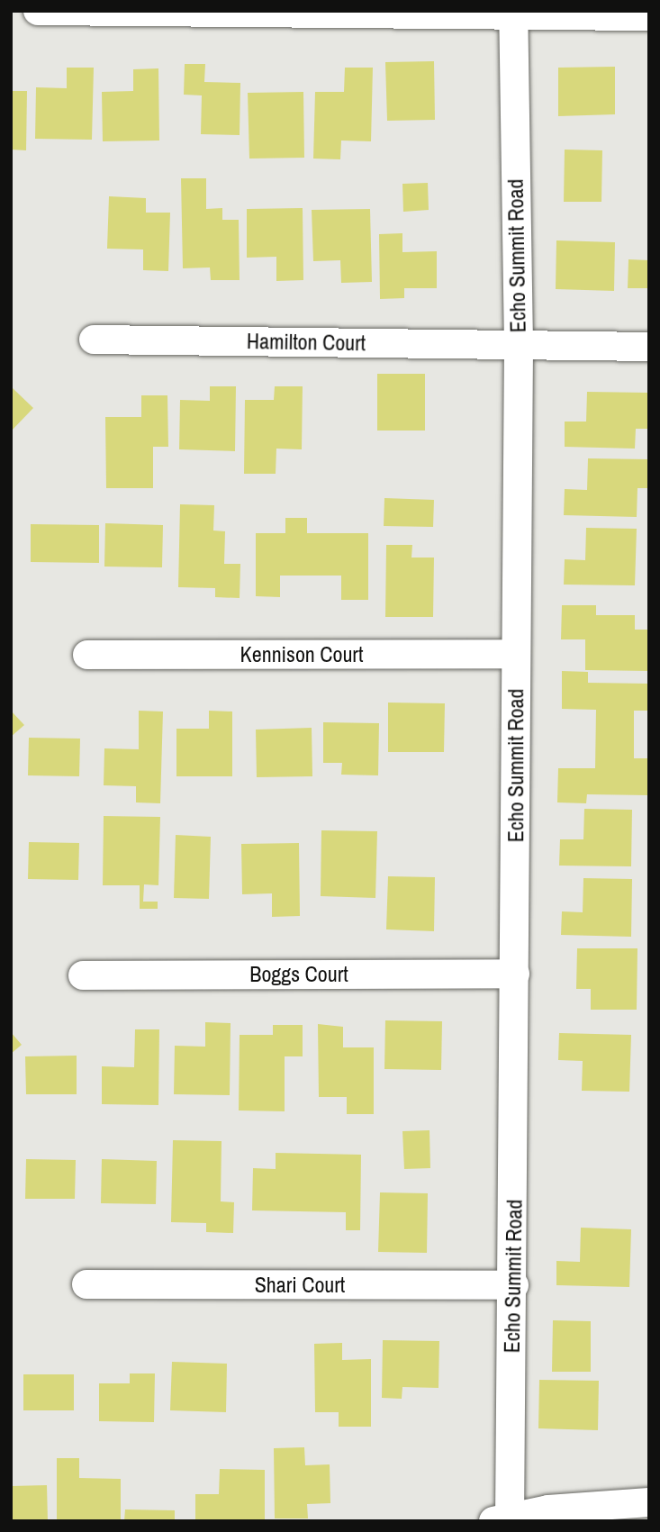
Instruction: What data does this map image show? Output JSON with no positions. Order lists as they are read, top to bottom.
{
  "streets": {
    "street": [
      "Echo Summit Road",
      "Hamilton Court",
      "Kennison Court",
      "Boggs Court",
      "Shari Court"
    ]
  },
  "crossings": [
    ["Echo Summit Road", "Hamilton Court"],
    ["Echo Summit Road", "Kennison Court"],
    ["Echo Summit Road", "Boggs Court"],
    ["Echo Summit Road", "Shari Court"]
  ]
}
